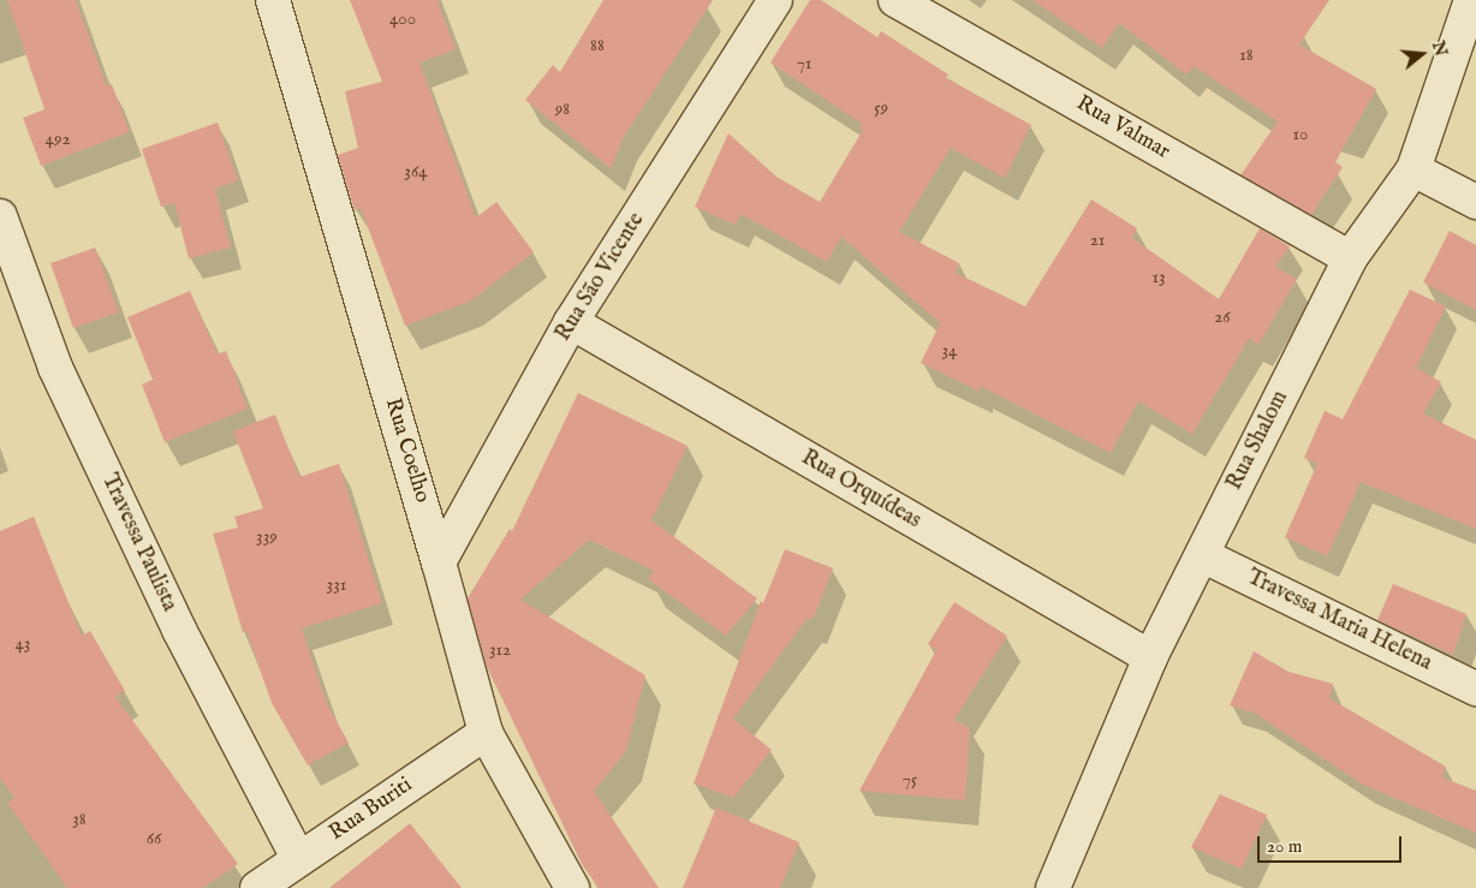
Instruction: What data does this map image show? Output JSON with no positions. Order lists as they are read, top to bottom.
{
  "streets": {
    "street": [
      "Rua Valmar",
      "Rua São Vicente",
      "Rua Shalom",
      "Rua Coelho",
      "Rua Orquídeas",
      "Travessa Paulista",
      "Travessa Maria Helena",
      "Rua Buriti"
    ]
  },
  "crossings": [
    ["Rua Valmar", "Rua Shalom"],
    ["Rua São Vicente", "Rua Coelho"],
    ["Rua São Vicente", "Rua Orquídeas"],
    ["Rua Shalom", "Rua Orquídeas"],
    ["Rua Shalom", "Travessa Maria Helena"],
    ["Rua Coelho", "Rua Buriti"],
    ["Travessa Paulista", "Rua Buriti"]
  ],
  "house_numbers": [
    "400",
    "88",
    "18",
    "71",
    "59",
    "98",
    "10",
    "492",
    "364",
    "21",
    "13",
    "26",
    "34",
    "339",
    "331",
    "43",
    "312",
    "75",
    "38",
    "66"
  ],
  "scale_bar": "20 m",
  "north": "right"
}
